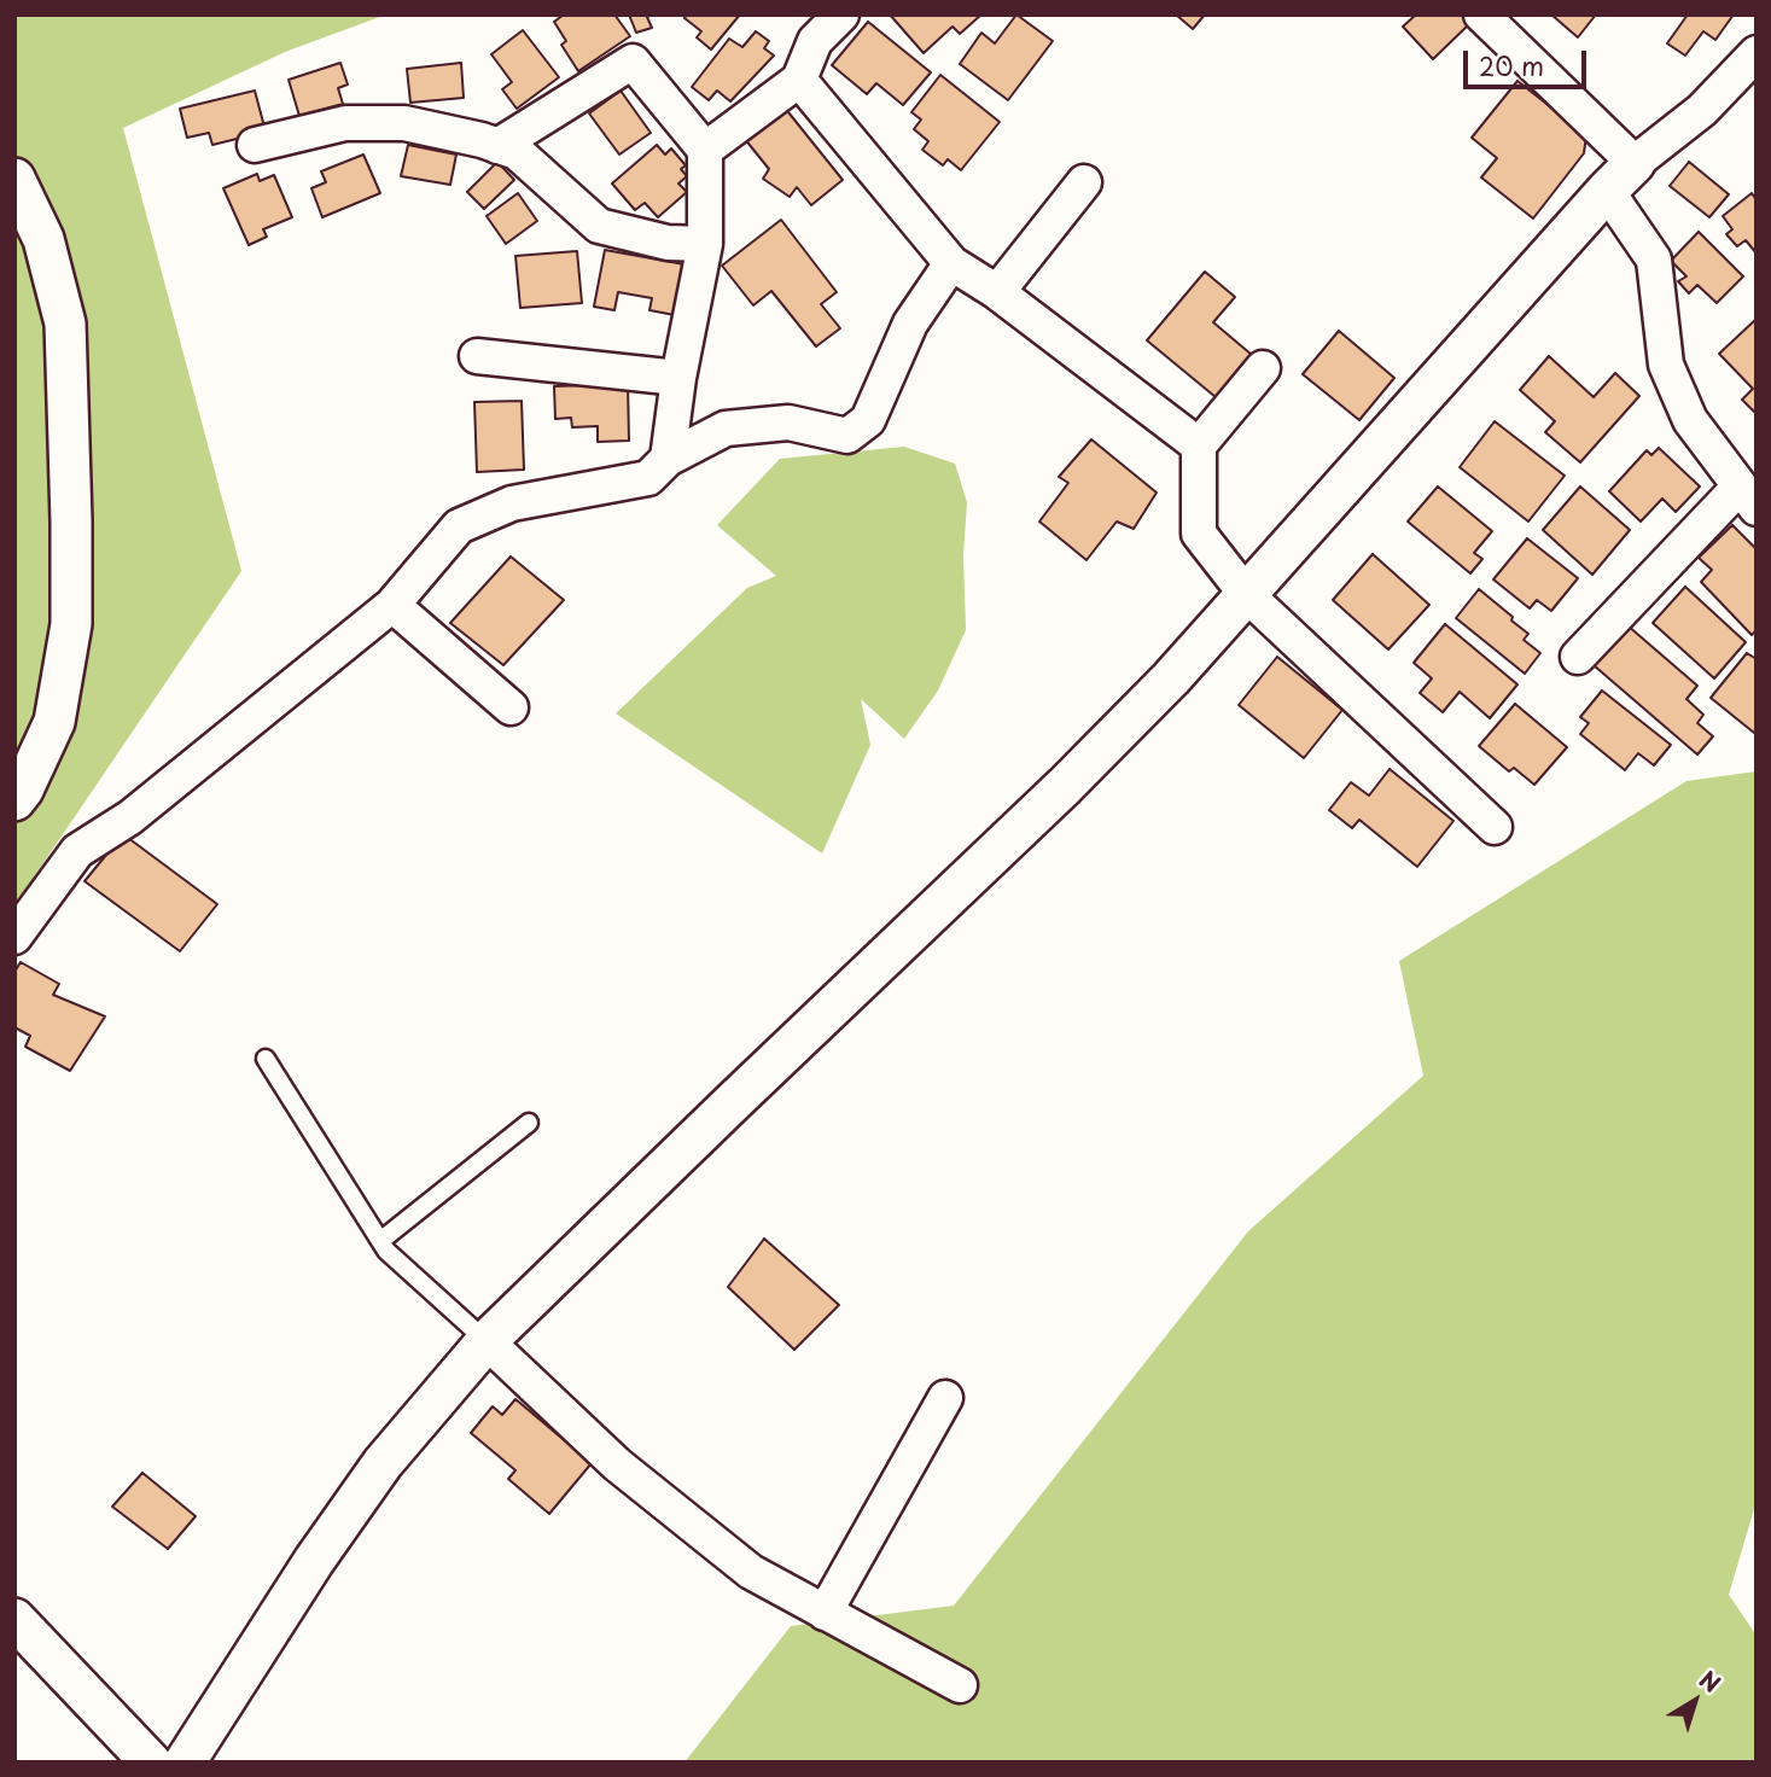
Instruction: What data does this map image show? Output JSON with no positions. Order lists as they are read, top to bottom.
{
  "scale_bar": "20 m",
  "north": "top right"
}
